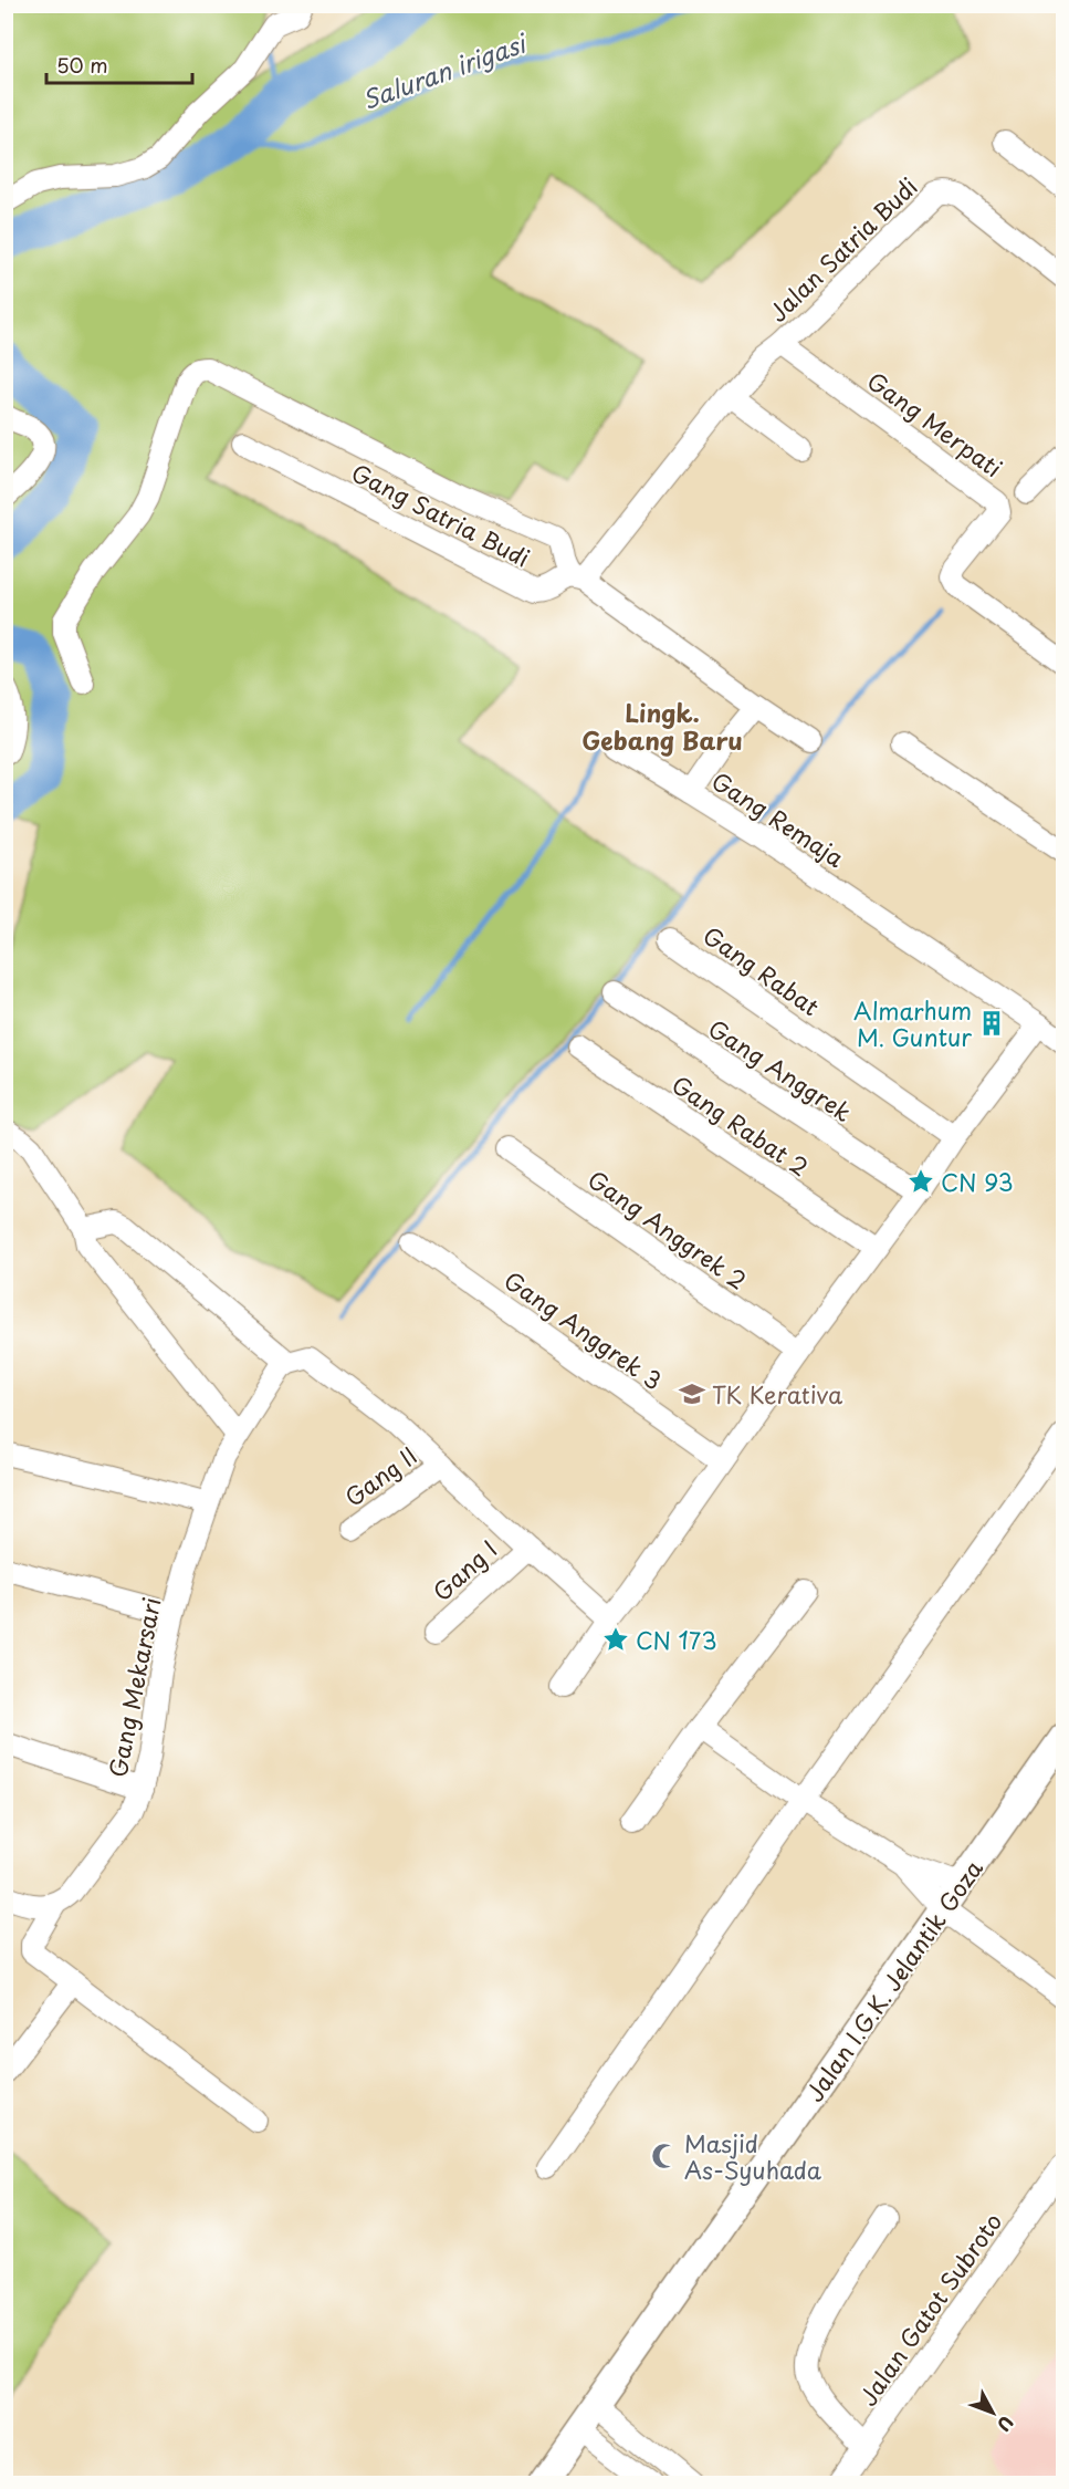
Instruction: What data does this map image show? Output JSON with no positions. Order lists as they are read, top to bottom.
{
  "streets": {
    "street": [
      "Jalan Satria Budi",
      "Gang Merpati",
      "Gang Satria Budi",
      "Gang Remaja",
      "Gang Rabat",
      "Gang Anggrek",
      "Gang Rabat 2",
      "Gang Anggrek 2",
      "Gang Anggrek 3",
      "Gang II",
      "Gang I",
      "Gang Mekarsari",
      "Jalan I.G.K. Jelantik Goza",
      "Jalan Gatot Subroto"
    ]
  },
  "crossings": [
    ["Jalan Satria Budi", "Gang Merpati"],
    ["Jalan Satria Budi", "Gang Satria Budi"]
  ],
  "districts": ["Lingk. Gebang Baru"],
  "water": ["Saluran irigasi"],
  "places": {
    "building": ["Almarhum M. Guntur"],
    "place": ["CN 93", "CN 173"],
    "school or university": ["TK Kerativa"],
    "mosque": ["Masjid As-Syuhada"]
  },
  "scale_bar": "50 m",
  "north": "bottom right"
}
